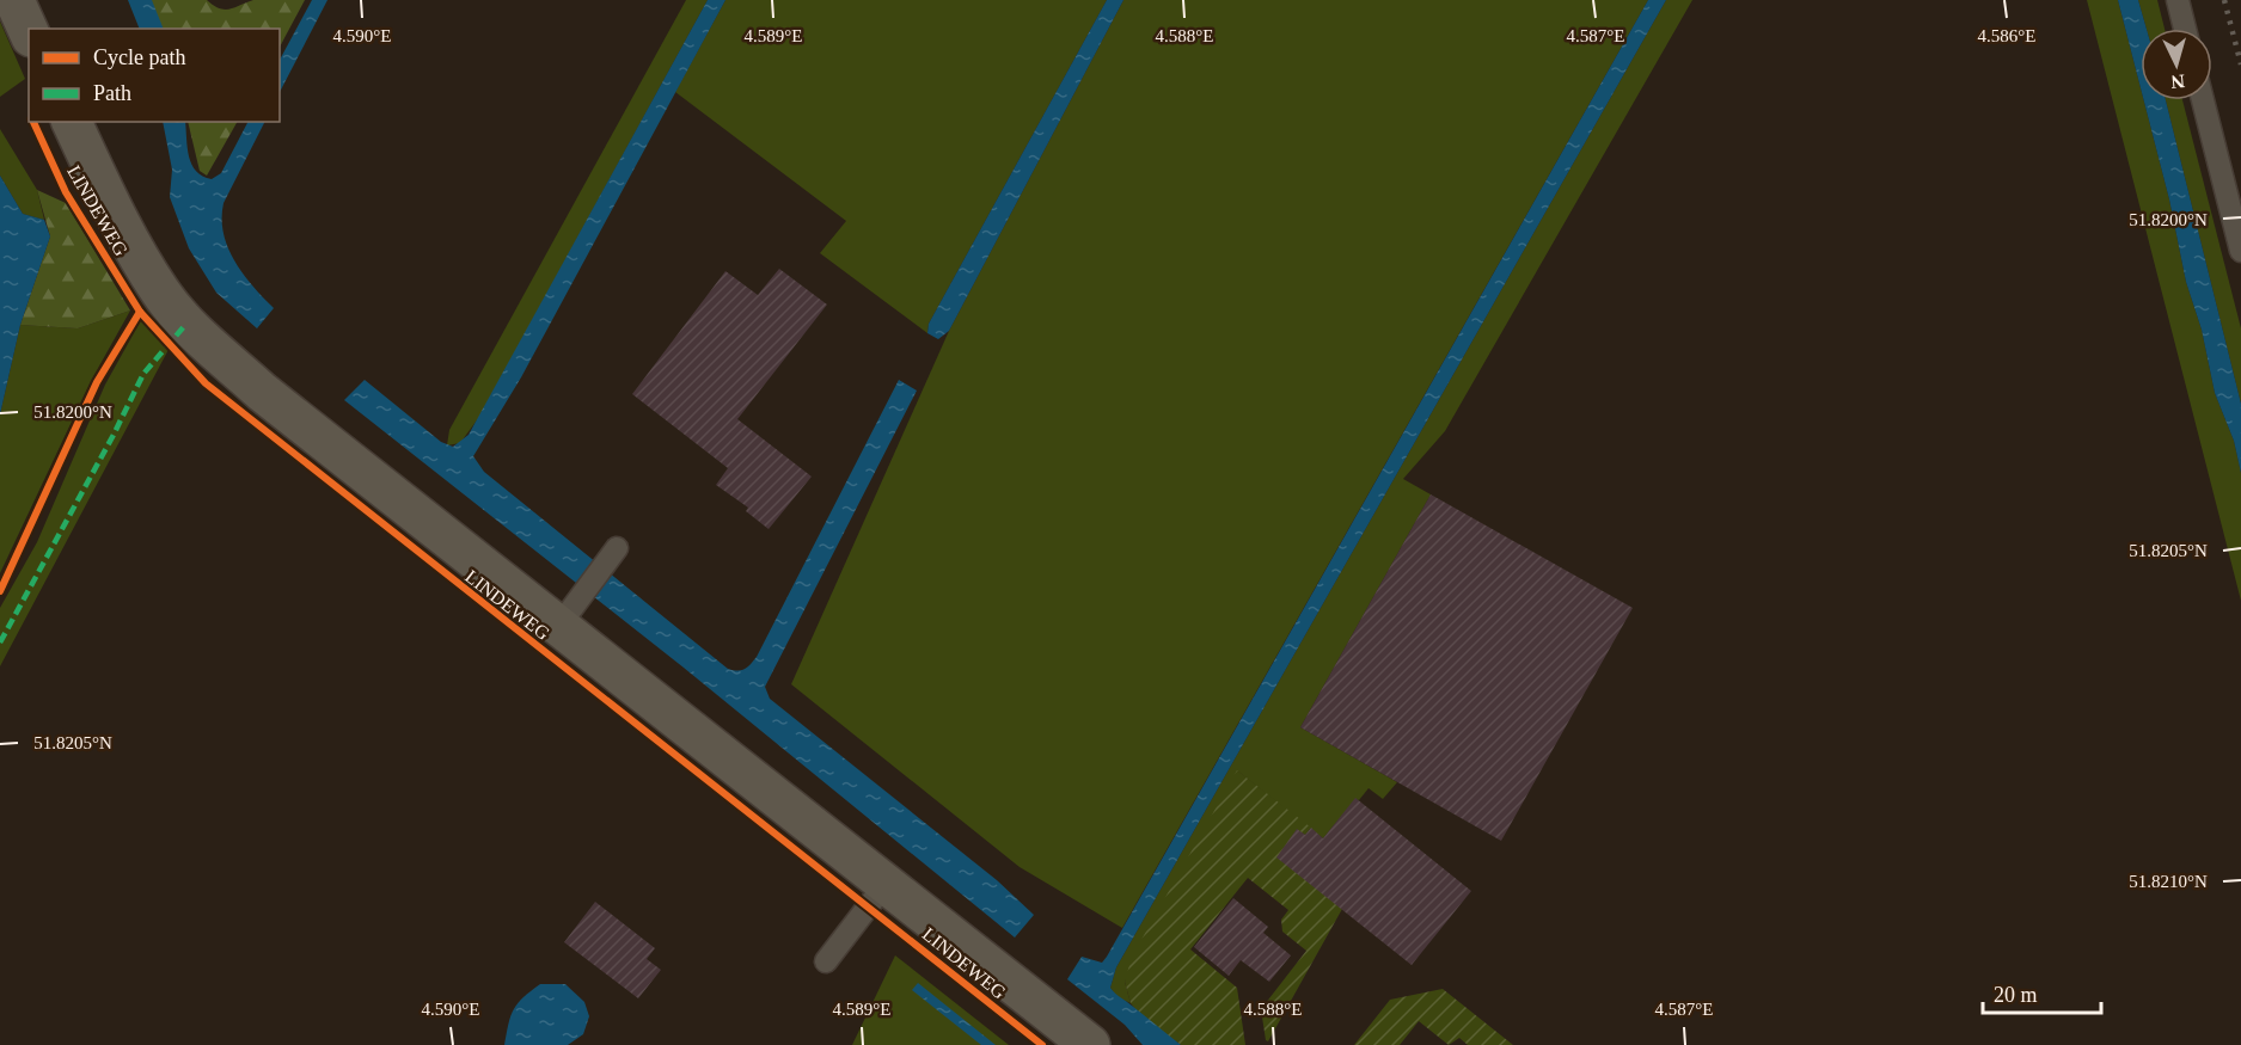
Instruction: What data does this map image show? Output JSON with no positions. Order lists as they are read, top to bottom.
{
  "streets": {
    "main road": ["LINDEWEG"]
  },
  "legend": ["Cycle path", "Path"],
  "scale_bar": "20 m",
  "north": "bottom",
  "coordinates": [
    "4.590°E",
    "4.589°E",
    "4.588°E",
    "4.587°E",
    "4.586°E",
    "51.8200°N",
    "51.8205°N",
    "51.8210°N"
  ]
}
